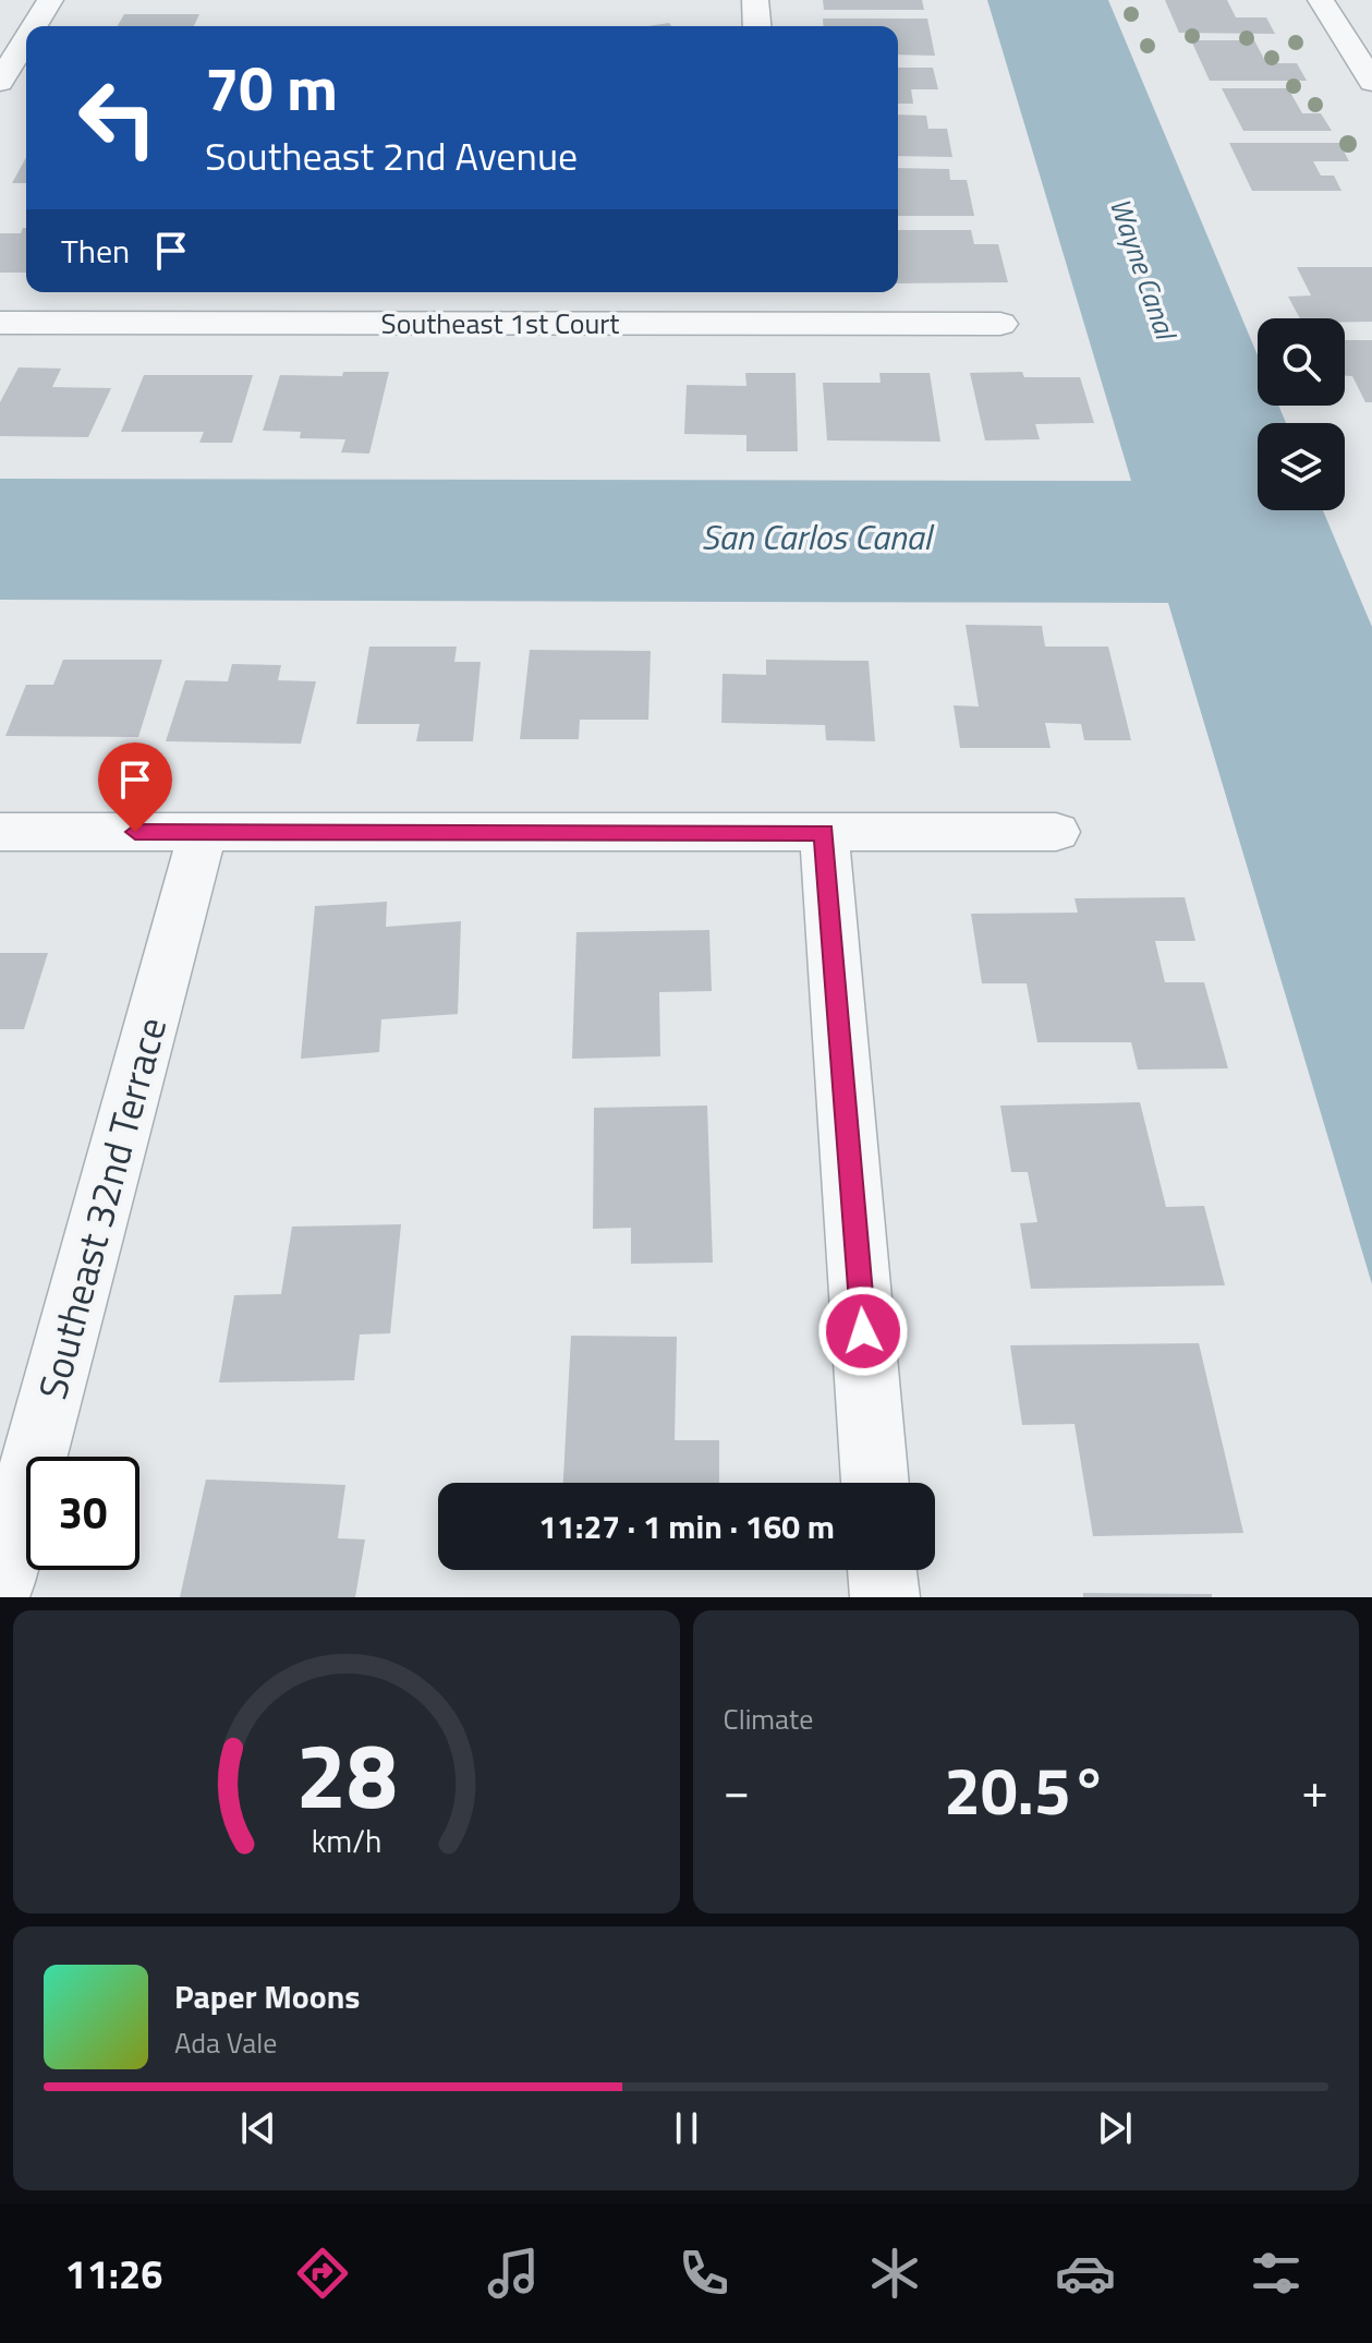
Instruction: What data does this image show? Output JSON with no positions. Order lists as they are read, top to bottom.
{
  "streets": {
    "street": ["Southeast 1st Court", "Southeast 32nd Terrace"]
  },
  "water": ["Wayne Canal", "San Carlos Canal"],
  "page": {
    "turn": ["70 m", "Southeast 2nd Avenue"],
    "then": "Then",
    "limit": "30",
    "trip": "11:27 · 1 min · 160 m",
    "tile": "Climate",
    "heat": ["−", "20.5°", "+"],
    "song": ["Paper Moons", "Ada Vale"],
    "tabs": "11:26",
    "gauge": ["28", "km/h"]
  }
}
